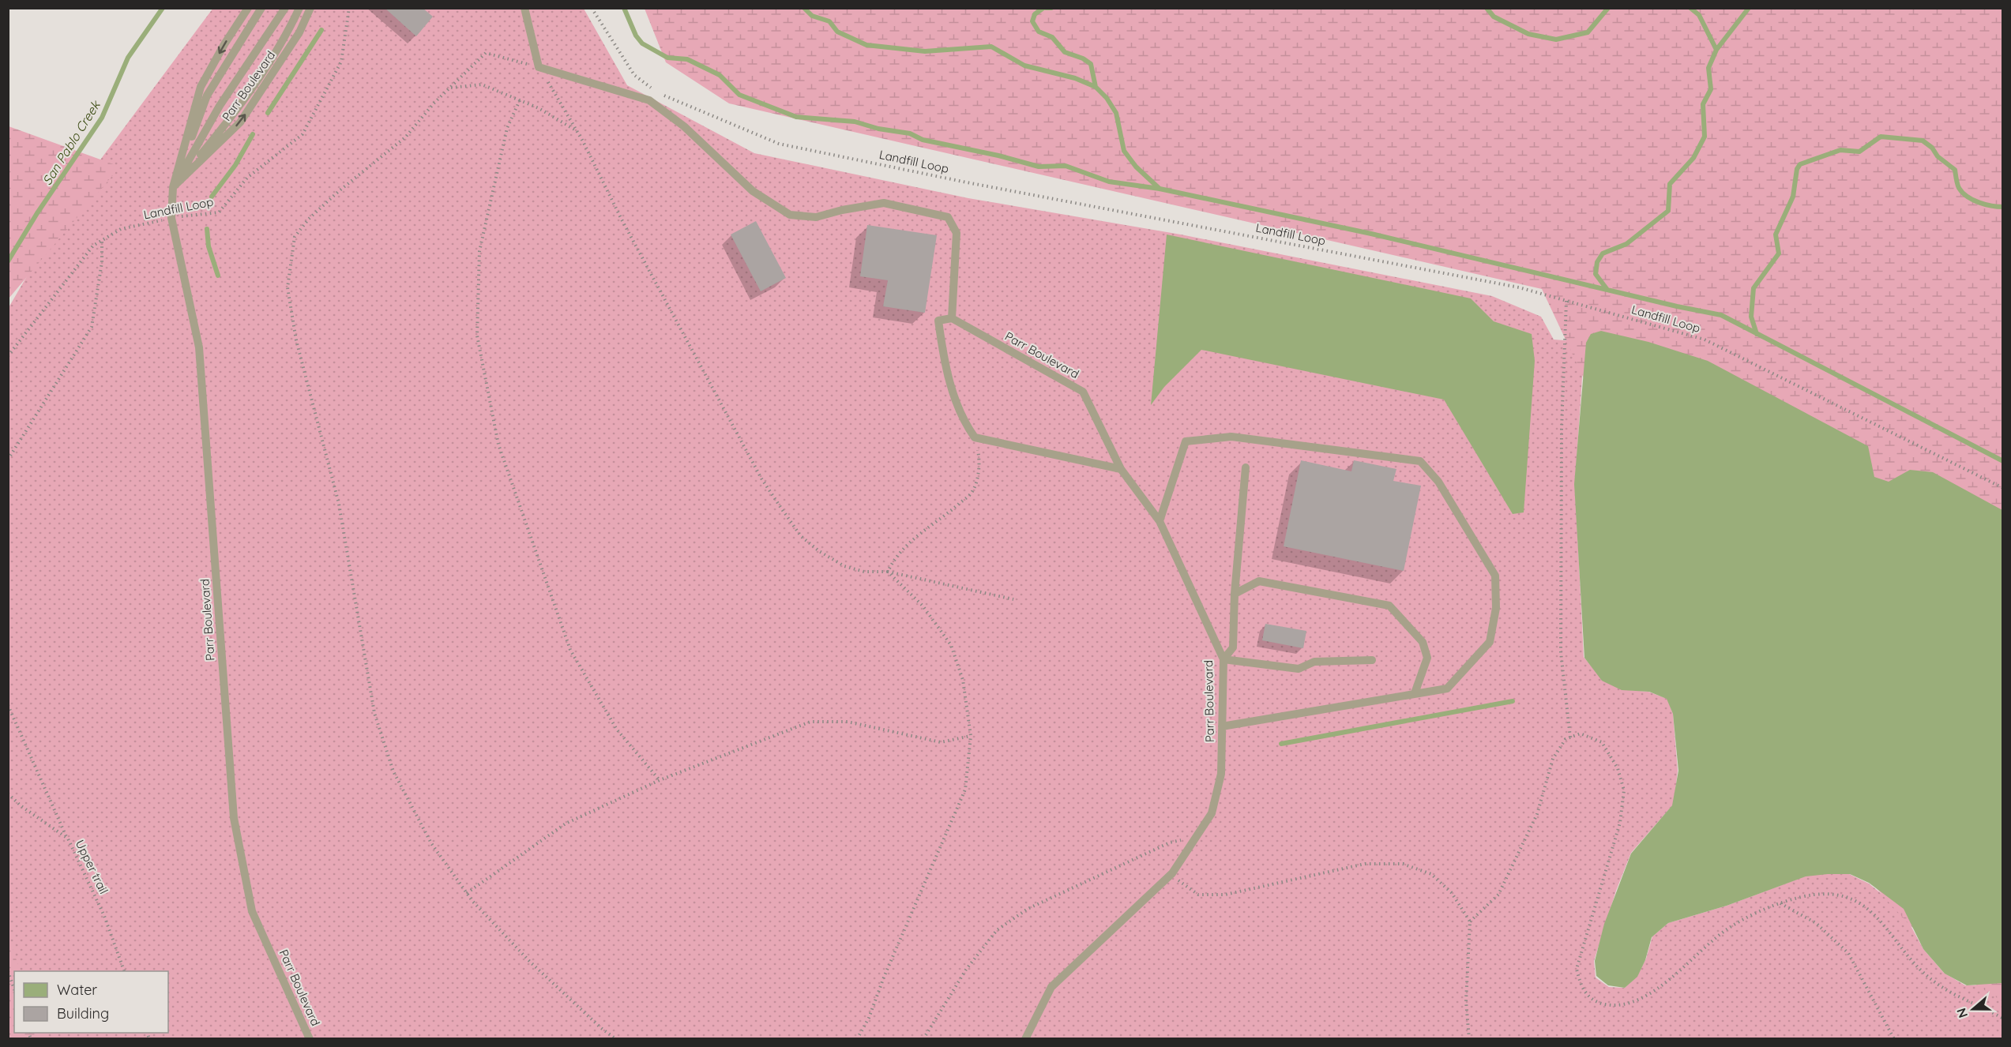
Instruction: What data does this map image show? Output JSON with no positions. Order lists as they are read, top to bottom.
{
  "streets": {
    "lane": ["Parr Boulevard"],
    "path": ["Landfill Loop", "Upper trail"]
  },
  "crossings": [
    ["Parr Boulevard", "Landfill Loop"]
  ],
  "water": ["San Pablo Creek"],
  "legend": ["Water", "Building"],
  "north": "left"
}
